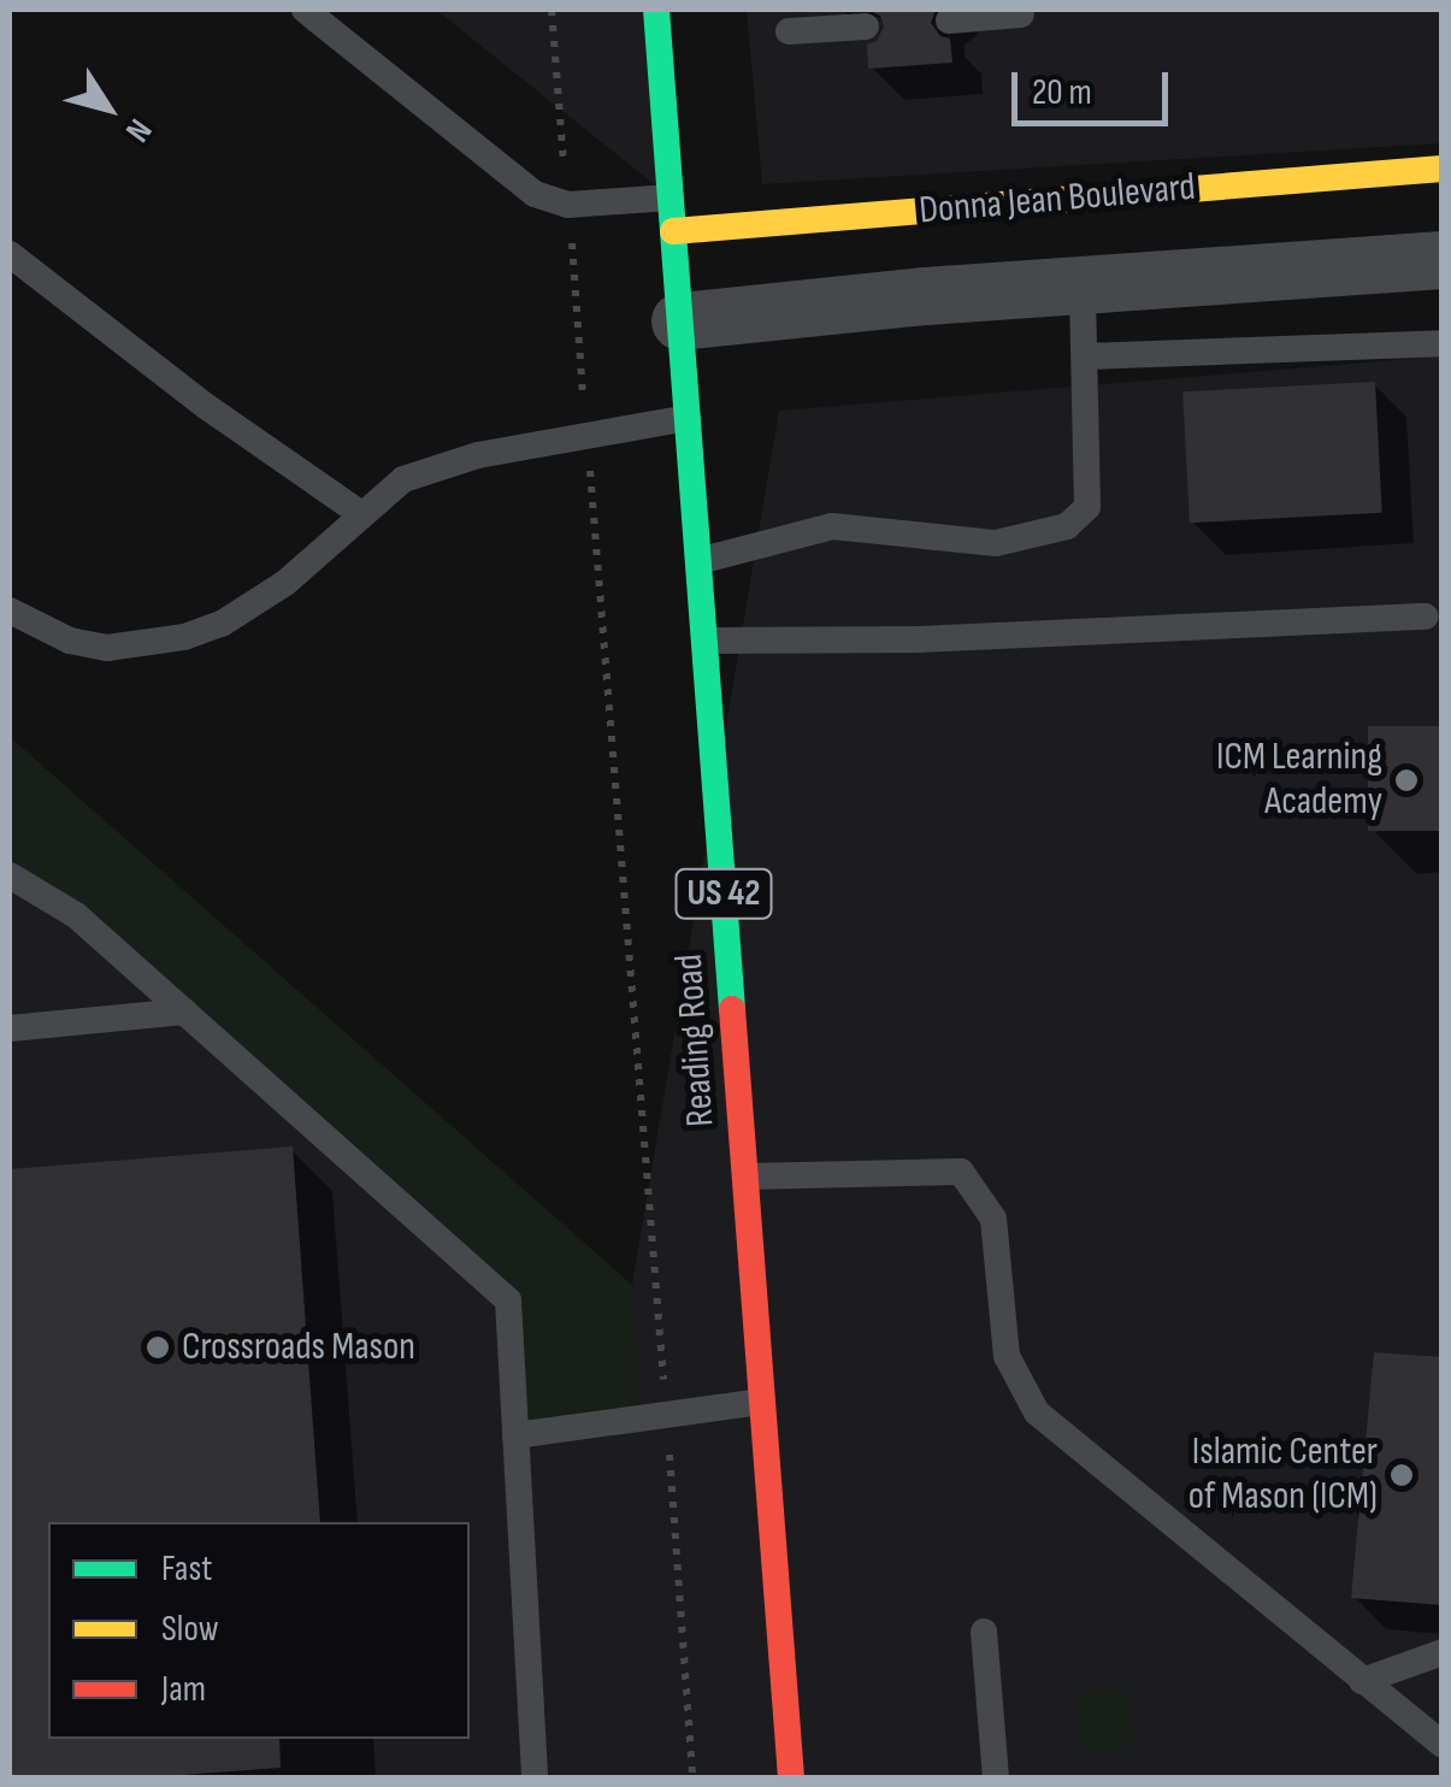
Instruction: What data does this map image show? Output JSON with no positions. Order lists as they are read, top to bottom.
{
  "streets": {
    "main road": ["Donna Jean Boulevard", "US 42", "Reading Road"]
  },
  "crossings": [
    ["Donna Jean Boulevard", "Reading Road"]
  ],
  "places": ["ICM Learning Academy", "Crossroads Mason", "Islamic Center of Mason (ICM)"],
  "legend": ["Fast", "Slow", "Jam"],
  "scale_bar": "20 m",
  "north": "bottom right"
}
